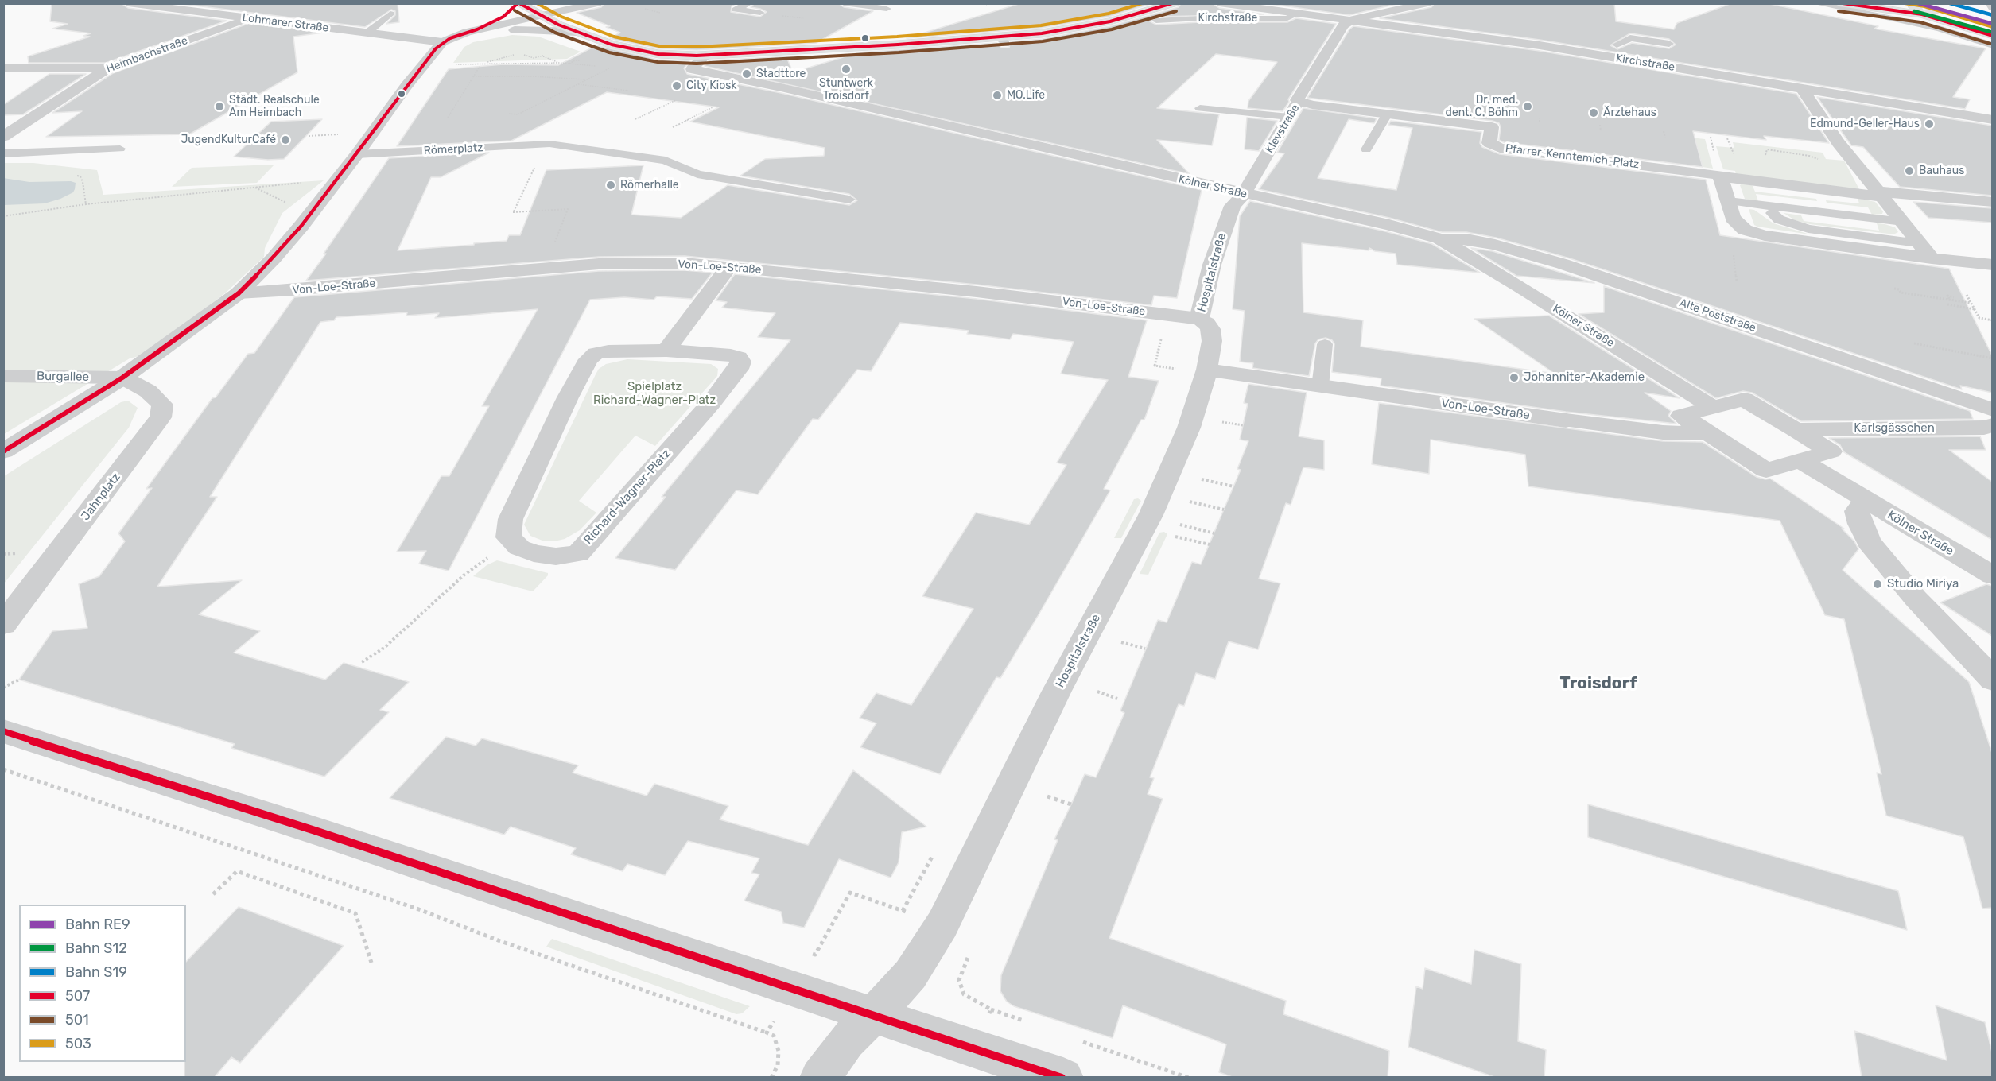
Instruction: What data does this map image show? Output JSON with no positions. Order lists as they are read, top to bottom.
{
  "streets": {
    "street": [
      "Kirchstraße",
      "Lohmarer Straße",
      "Heimbachstraße",
      "Klevstraße",
      "Pfarrer-Kenntemich-Platz",
      "Kölner Straße",
      "Von-Loe-Straße",
      "Hospitalstraße",
      "Alte Poststraße",
      "Burgallee",
      "Karlsgässchen",
      "Jahnplatz",
      "Richard-Wagner-Platz"
    ],
    "lane": ["Römerplatz"]
  },
  "crossings": [
    ["Kirchstraße", "Klevstraße"],
    ["Lohmarer Straße", "Heimbachstraße"],
    ["Klevstraße", "Pfarrer-Kenntemich-Platz"],
    ["Klevstraße", "Kölner Straße"],
    ["Klevstraße", "Hospitalstraße"],
    ["Kölner Straße", "Hospitalstraße"],
    ["Kölner Straße", "Alte Poststraße"],
    ["Von-Loe-Straße", "Hospitalstraße"],
    ["Burgallee", "Jahnplatz"]
  ],
  "districts": ["Troisdorf"],
  "parks": ["Spielplatz Richard-Wagner-Platz"],
  "places": [
    "Stuntwerk Troisdorf",
    "Stadttore",
    "City Kiosk",
    "MO.Life",
    "Städt. Realschule Am Heimbach",
    "Dr. med. dent. C. Böhm",
    "Ärztehaus",
    "Edmund-Geller-Haus",
    "JugendKulturCafé",
    "Bauhaus",
    "Römerhalle",
    "Johanniter-Akademie",
    "Studio Miriya"
  ],
  "lines": [
    "rail line RE9",
    "rail line S19",
    "transit line 507",
    "transit line 503",
    "transit line 501",
    "rail line S12"
  ],
  "legend": [
    "Bahn RE9",
    "Bahn S12",
    "Bahn S19",
    "507",
    "501",
    "503"
  ]
}
